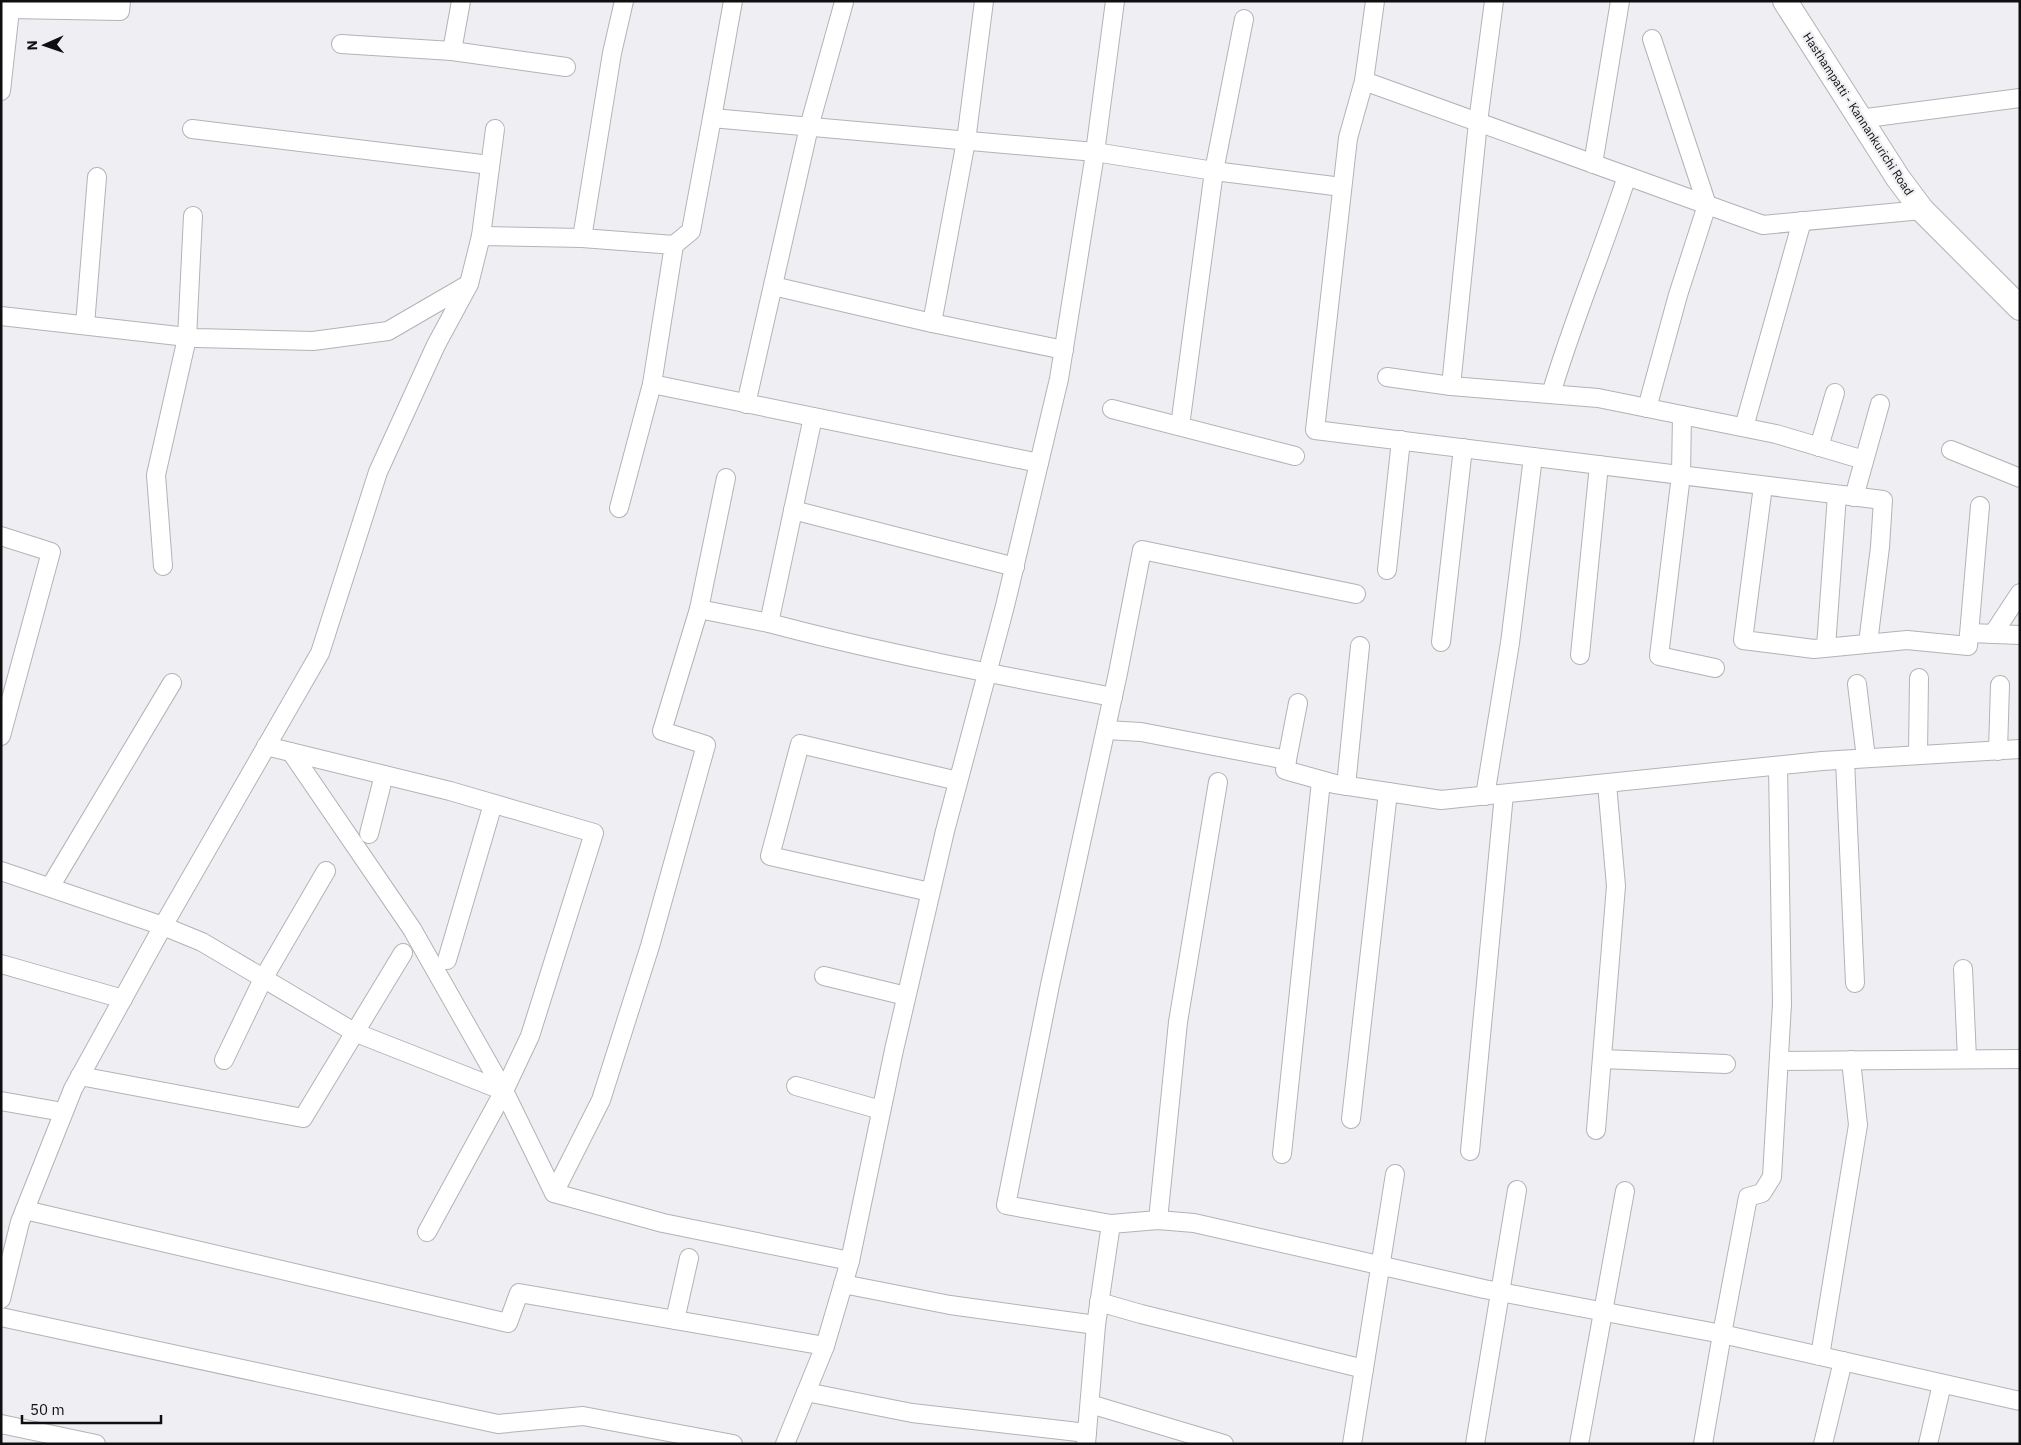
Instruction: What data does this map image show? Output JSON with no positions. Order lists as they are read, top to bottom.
{
  "streets": {
    "main road": ["Hasthampatti - Kannankurichi Road"]
  },
  "scale_bar": "50 m",
  "north": "left"
}
